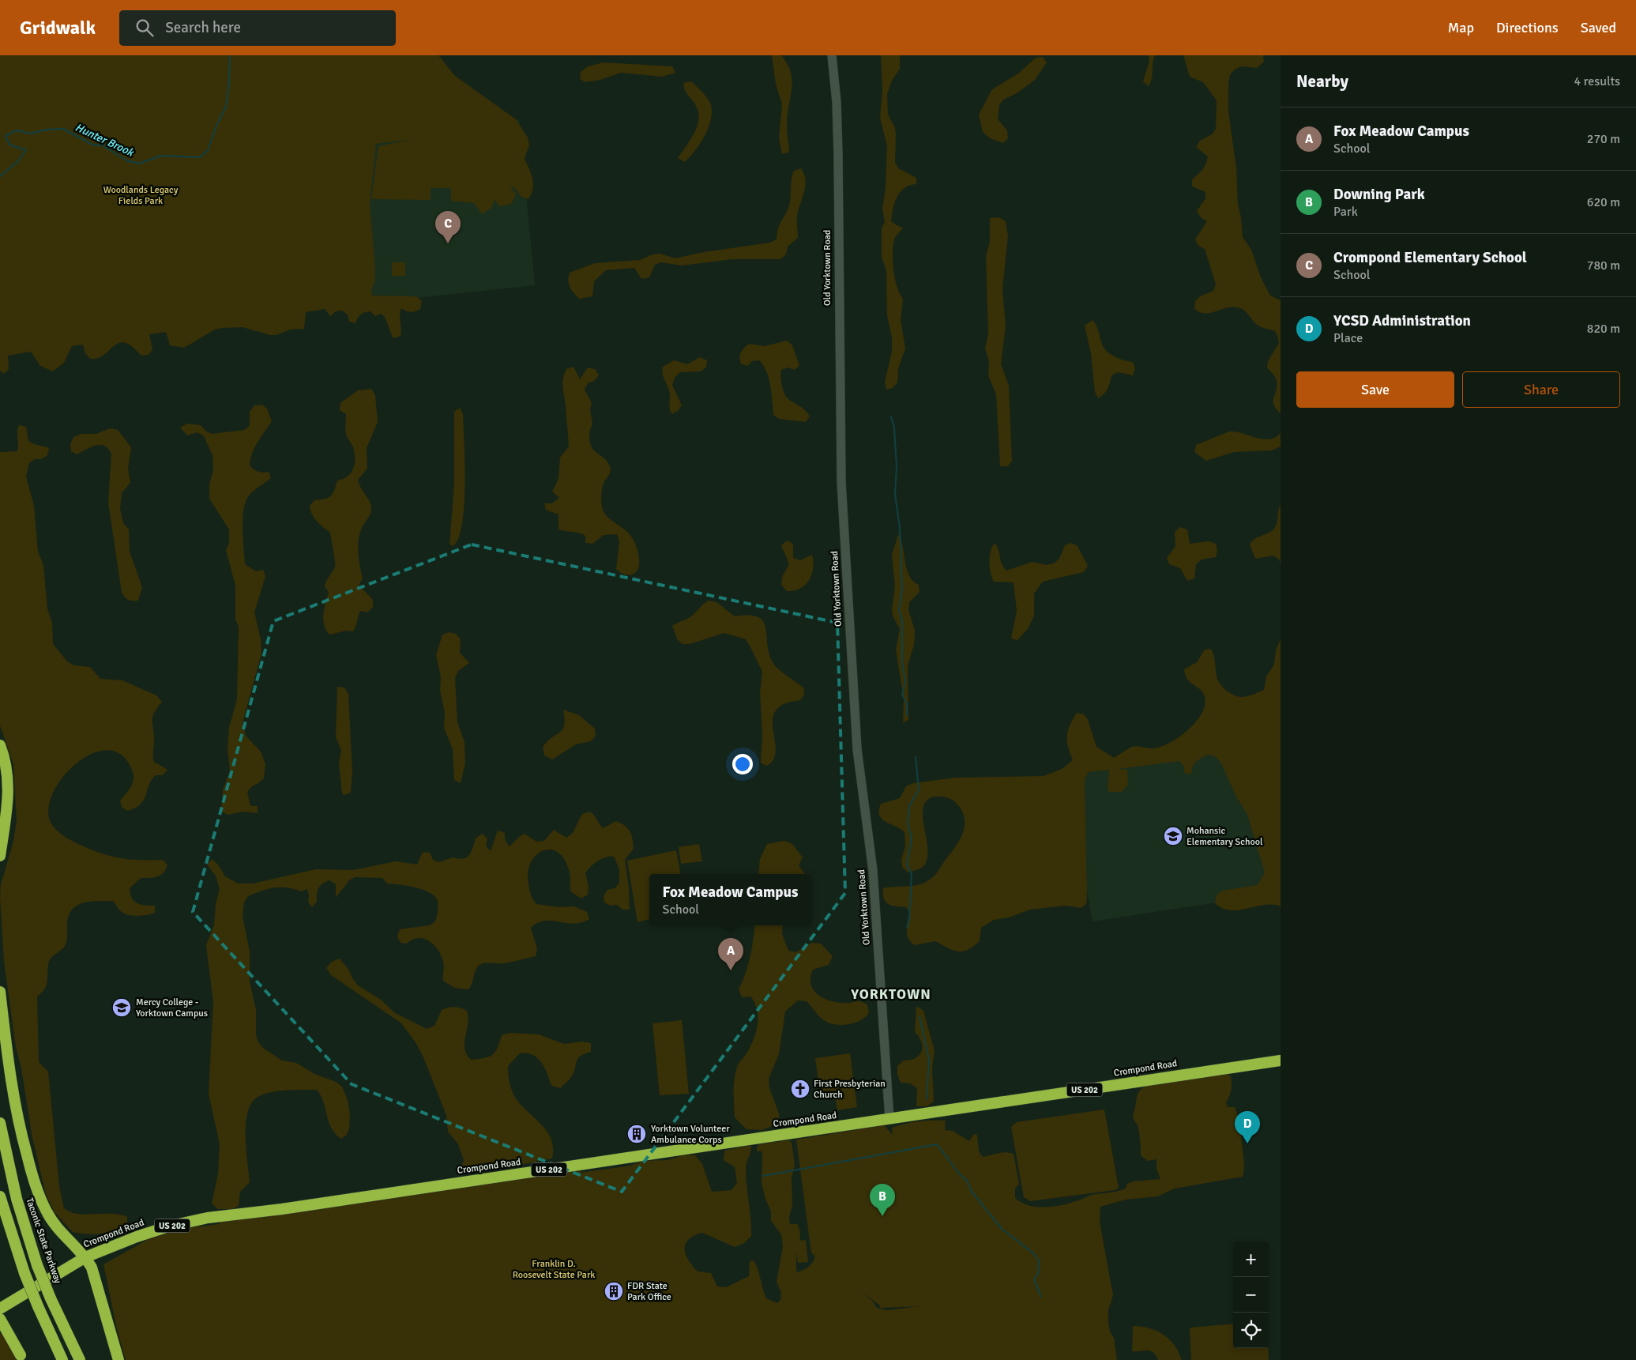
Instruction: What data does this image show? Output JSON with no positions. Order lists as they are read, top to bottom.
{
  "streets": {
    "highway": ["Crompond Road", "US 202", "Taconic State Parkway"],
    "main road": ["Old Yorktown Road"]
  },
  "crossings": [
    ["Old Yorktown Road", "Crompond Road"]
  ],
  "districts": ["YORKTOWN"],
  "water": ["Hunter Brook"],
  "parks": ["Woodlands Legacy Fields Park", "Franklin D. Roosevelt State Park"],
  "places": {
    "school or university": ["Mohansic Elementary School", "Mercy College - Yorktown Campus"],
    "church": ["First Presbyterian Church"],
    "building": ["Yorktown Volunteer Ambulance Corps", "FDR State Park Office"]
  },
  "page": {
    "header": "Gridwalk",
    "search": "Search here",
    "nav": ["Map", "Directions", "Saved"],
    "heading": ["Nearby", "4 results"],
    "list": [
      {
        "mark": "A",
        "name": "Fox Meadow Campus",
        "note": "School",
        "value": "270 m"
      },
      {
        "mark": "B",
        "name": "Downing Park",
        "note": "Park",
        "value": "620 m"
      },
      {
        "mark": "C",
        "name": "Crompond Elementary School",
        "note": "School",
        "value": "780 m"
      },
      {
        "mark": "D",
        "name": "YCSD Administration",
        "note": "Place",
        "value": "820 m"
      }
    ],
    "pins": [
      "C",
      "A",
      "D",
      "B"
    ],
    "buttons": ["Save", "Share"],
    "popup": ["Fox Meadow Campus", "School"],
    "map_buttons": ["+", "−"]
  }
}
